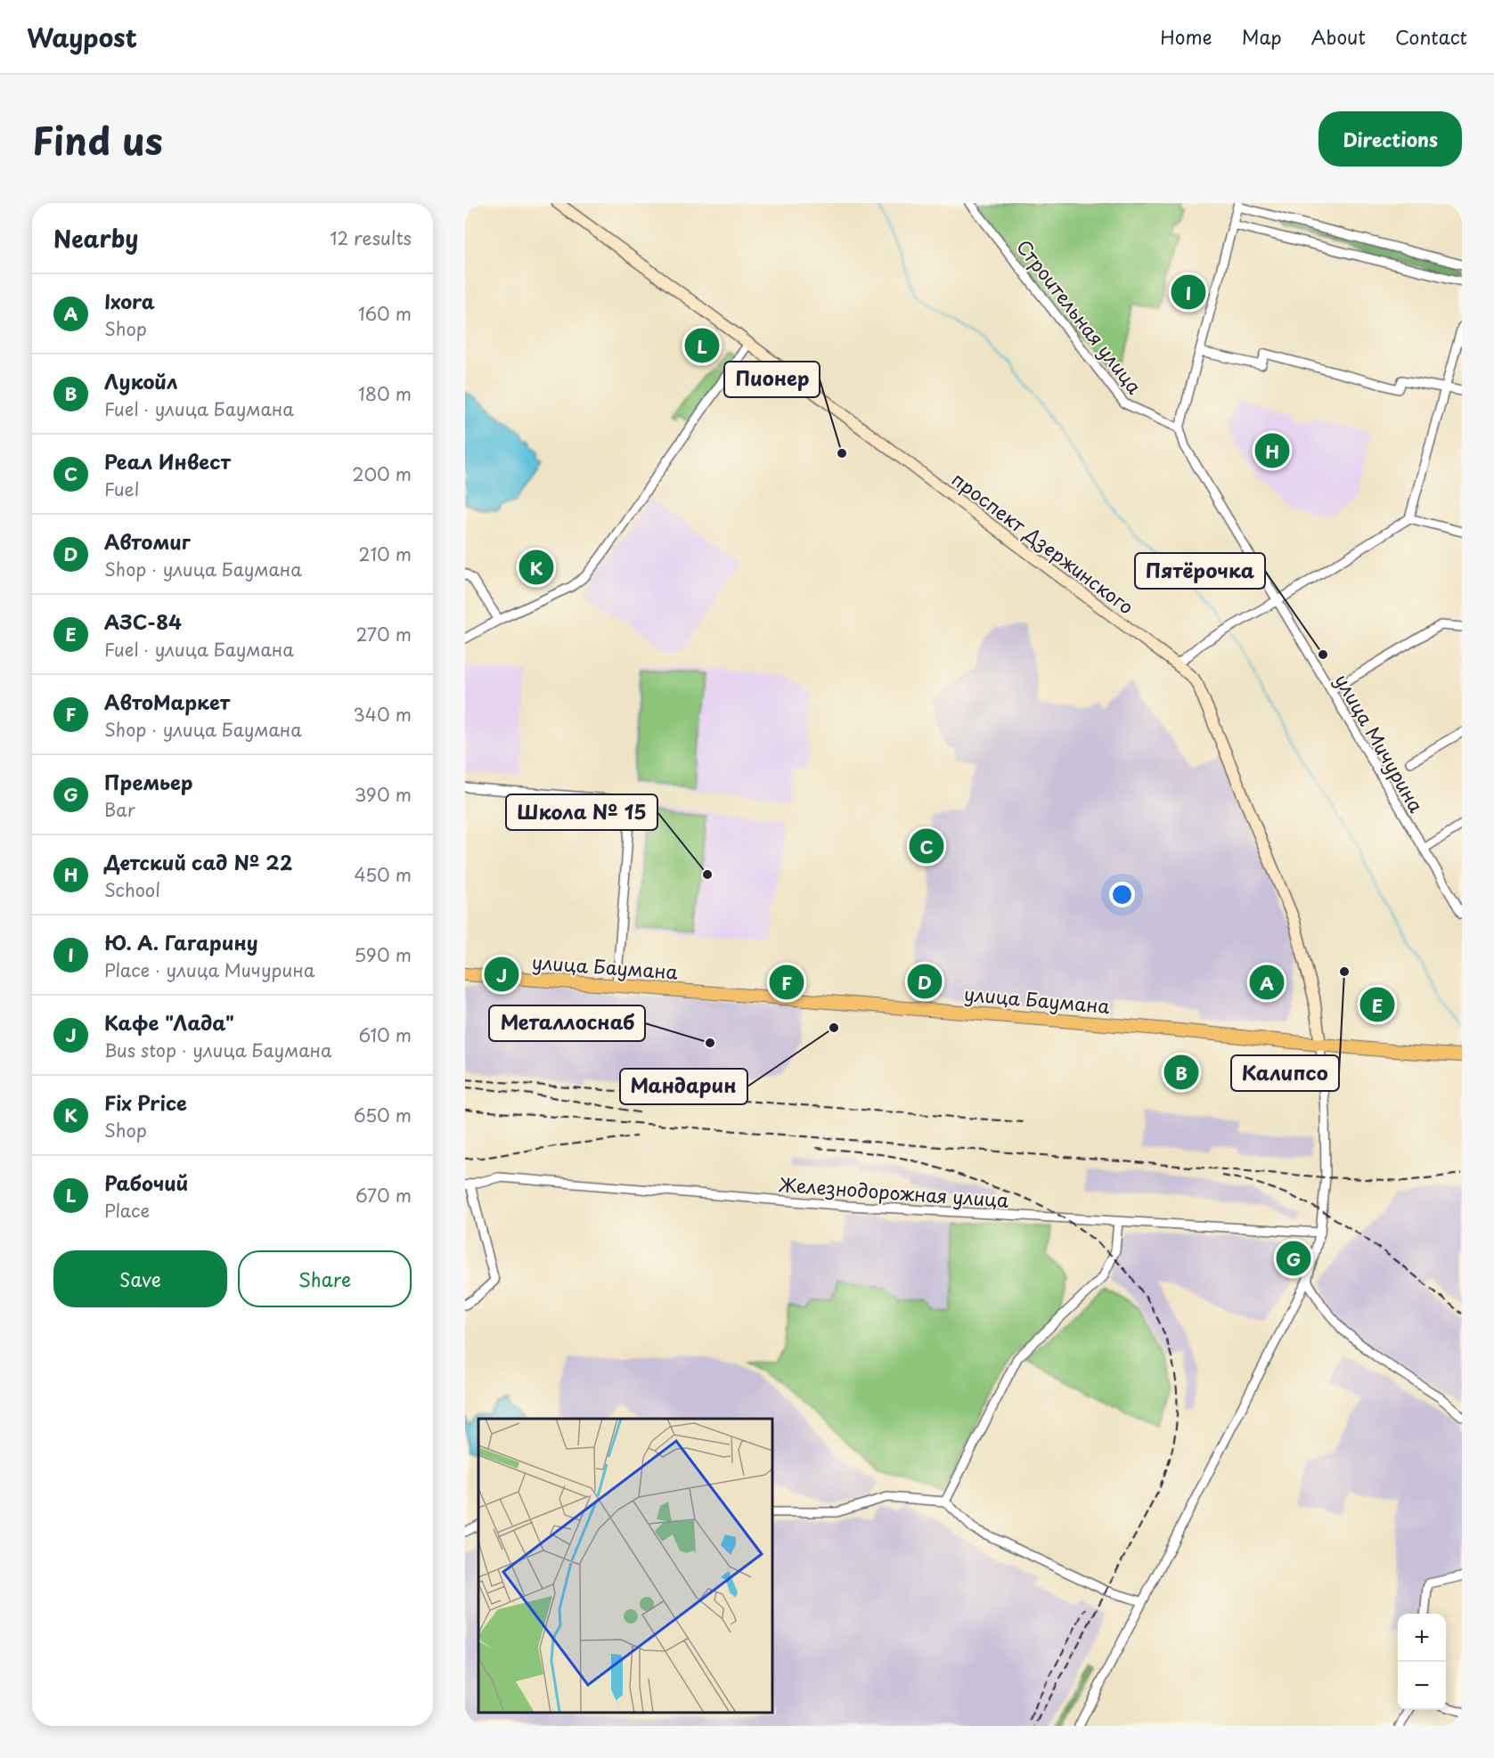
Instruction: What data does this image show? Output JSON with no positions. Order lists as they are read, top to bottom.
{
  "streets": {
    "main road": ["улица Баумана"],
    "street": [
      "Строительная улица",
      "проспект Дзержинского",
      "улица Мичурина",
      "Железнодорожная улица"
    ]
  },
  "crossings": [
    ["Строительная улица", "улица Мичурина"],
    ["проспект Дзержинского", "улица Баумана"]
  ],
  "places": [
    "Пионер",
    "Пятёрочка",
    "Школа № 15",
    "Калипсо",
    "Мандарин",
    "Металлоснаб"
  ],
  "page": {
    "header": "Waypost",
    "nav": [
      "Home",
      "Map",
      "About",
      "Contact"
    ],
    "title": "Find us",
    "buttons": [
      "Directions",
      ["Save", "Share"]
    ],
    "heading": ["Nearby", "12 results"],
    "list": [
      {
        "mark": "A",
        "name": "Ixora",
        "note": "Shop",
        "value": "160 m"
      },
      {
        "mark": "B",
        "name": "Лукойл",
        "note": "Fuel · улица Баумана",
        "value": "180 m"
      },
      {
        "mark": "C",
        "name": "Реал Инвест",
        "note": "Fuel",
        "value": "200 m"
      },
      {
        "mark": "D",
        "name": "Автомиг",
        "note": "Shop · улица Баумана",
        "value": "210 m"
      },
      {
        "mark": "E",
        "name": "АЗС-84",
        "note": "Fuel · улица Баумана",
        "value": "270 m"
      },
      {
        "mark": "F",
        "name": "АвтоМаркет",
        "note": "Shop · улица Баумана",
        "value": "340 m"
      },
      {
        "mark": "G",
        "name": "Премьер",
        "note": "Bar",
        "value": "390 m"
      },
      {
        "mark": "H",
        "name": "Детский сад № 22",
        "note": "School",
        "value": "450 m"
      },
      {
        "mark": "I",
        "name": "Ю. А. Гагарину",
        "note": "Place · улица Мичурина",
        "value": "590 m"
      },
      {
        "mark": "J",
        "name": "Кафе \"Лада\"",
        "note": "Bus stop · улица Баумана",
        "value": "610 m"
      },
      {
        "mark": "K",
        "name": "Fix Price",
        "note": "Shop",
        "value": "650 m"
      },
      {
        "mark": "L",
        "name": "Рабочий",
        "note": "Place",
        "value": "670 m"
      }
    ],
    "pins": [
      "I",
      "L",
      "H",
      "K",
      "C",
      "J",
      "D",
      "A",
      "F",
      "E",
      "B",
      "G"
    ],
    "map_buttons": ["+", "−"]
  }
}
